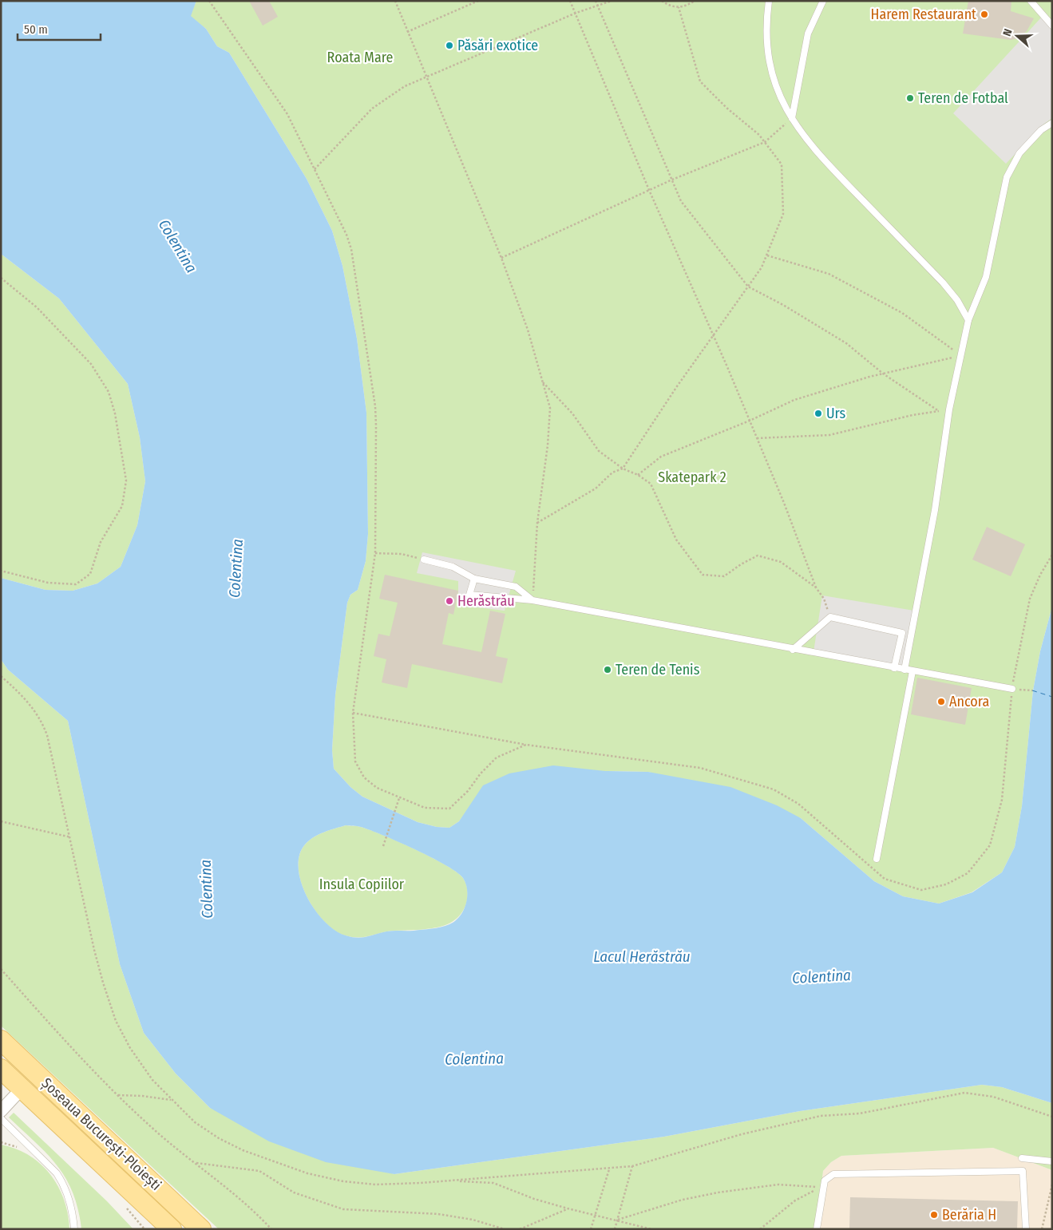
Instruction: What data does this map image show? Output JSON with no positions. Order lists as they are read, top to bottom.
{
  "streets": {
    "main road": ["Șoseaua București-Ploiești"]
  },
  "water": ["Colentina", "Lacul Herăstrău"],
  "parks": ["Roata Mare", "Skatepark 2", "Insula Copiilor"],
  "places": [
    "Harem Restaurant",
    "Păsări exotice",
    "Teren de Fotbal",
    "Urs",
    "Herăstrău",
    "Teren de Tenis",
    "Ancora",
    "Berăria H"
  ],
  "scale_bar": "50 m",
  "north": "left"
}
